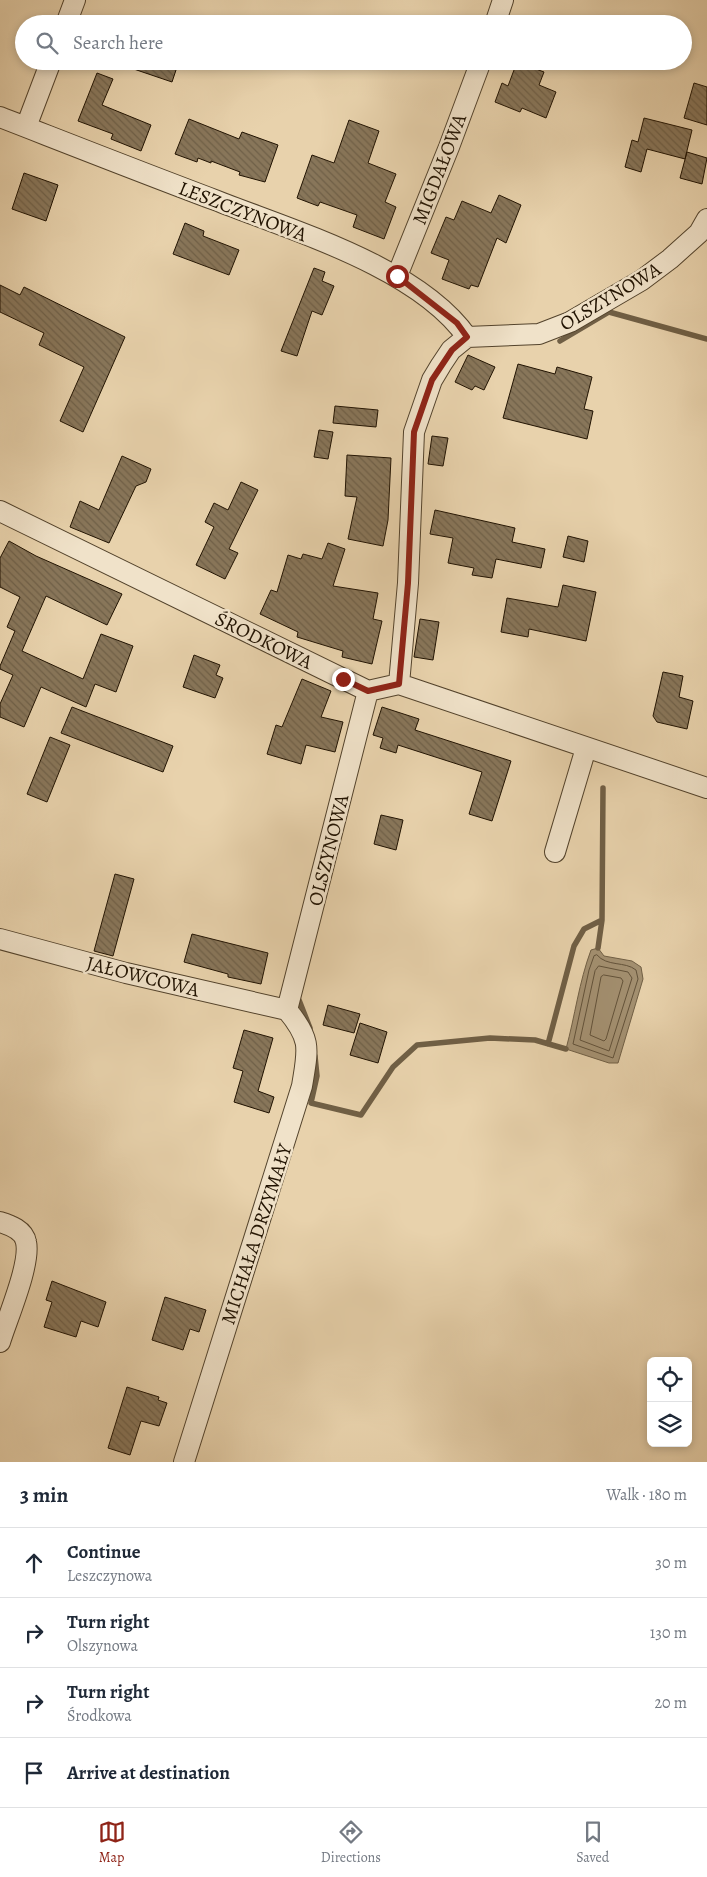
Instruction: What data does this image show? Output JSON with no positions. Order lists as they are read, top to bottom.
{
  "streets": {
    "street": [
      "MIGDAŁOWA",
      "LESZCZYNOWA",
      "OLSZYNOWA",
      "ŚRODKOWA",
      "JAŁOWCOWA",
      "MICHAŁA DRZYMAŁY"
    ]
  },
  "crossings": [
    ["MIGDAŁOWA", "LESZCZYNOWA"],
    ["LESZCZYNOWA", "OLSZYNOWA"],
    ["OLSZYNOWA", "ŚRODKOWA"],
    ["OLSZYNOWA", "JAŁOWCOWA"],
    ["OLSZYNOWA", "MICHAŁA DRZYMAŁY"],
    ["JAŁOWCOWA", "MICHAŁA DRZYMAŁY"]
  ],
  "page": {
    "search": "Search here",
    "heading": ["3 min", "Walk · 180 m"],
    "list": [
      ["Continue", "Leszczynowa", "30 m"],
      ["Turn right", "Olszynowa", "130 m"],
      ["Turn right", "Środkowa", "20 m"],
      "Arrive at destination"
    ],
    "nav": ["Map", "Directions", "Saved"]
  }
}
